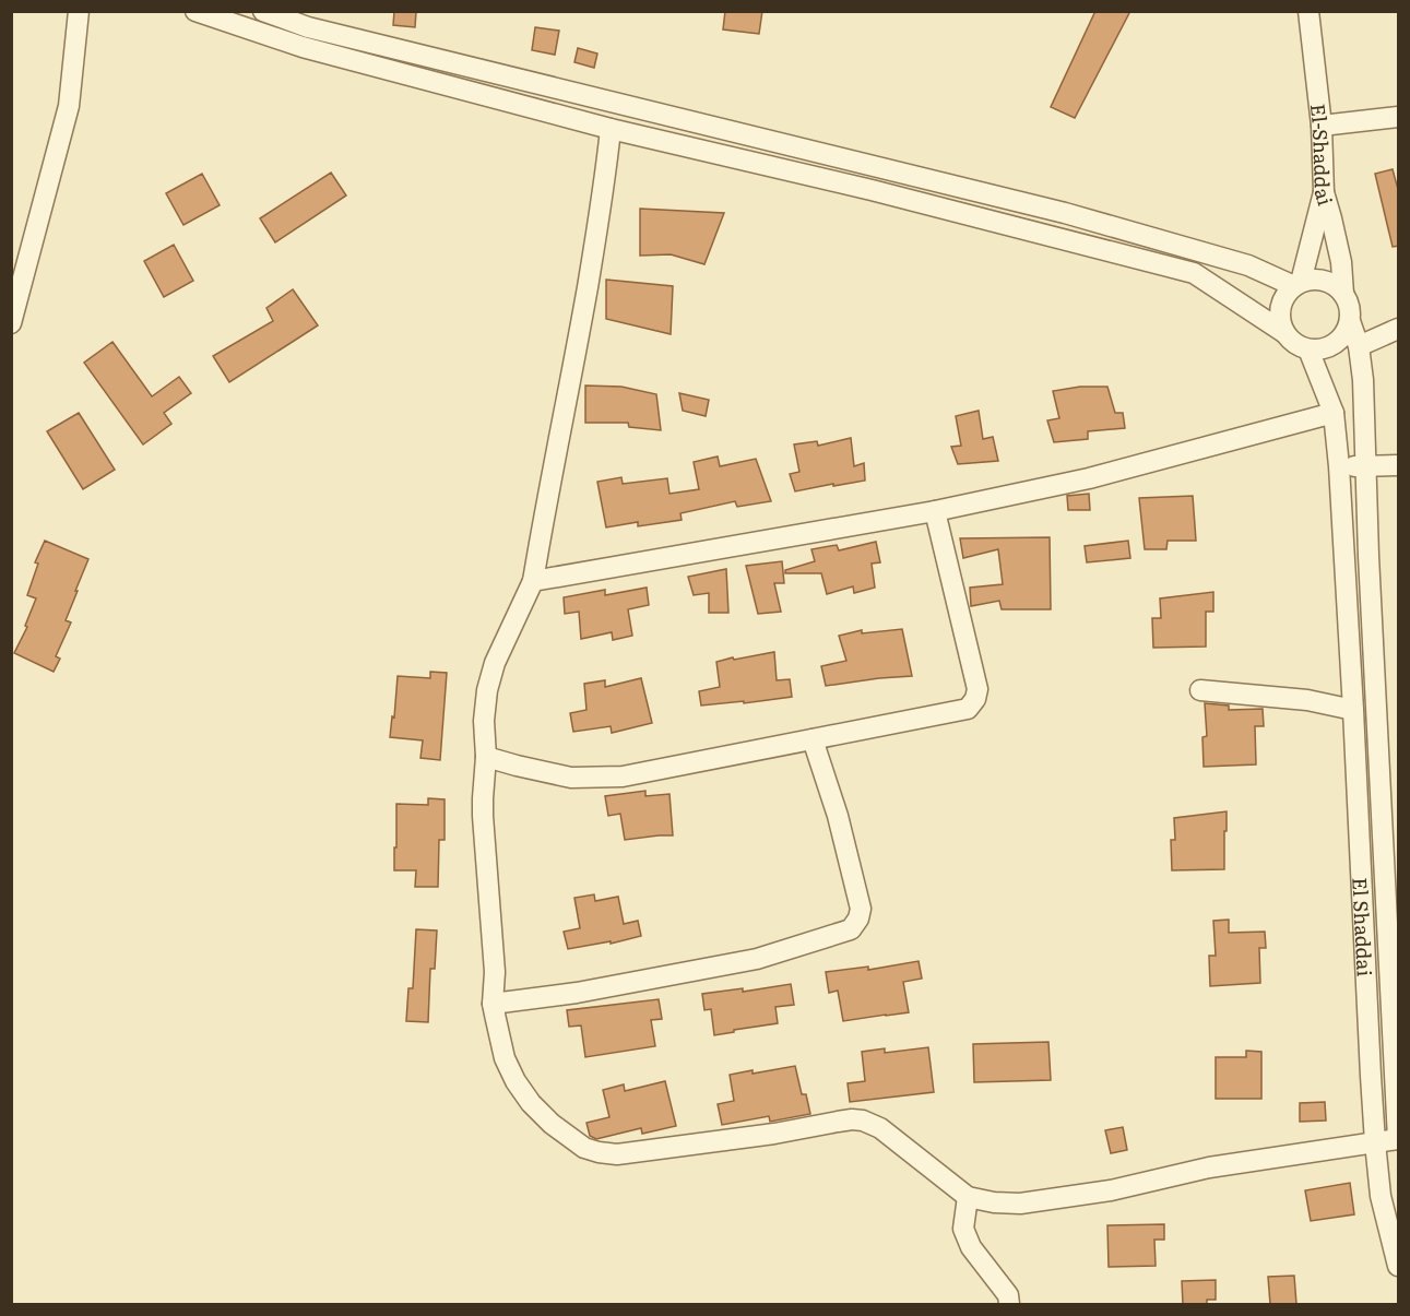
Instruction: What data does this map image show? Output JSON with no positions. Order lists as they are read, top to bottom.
{
  "streets": {
    "street": ["El-Shaddai", "El Shaddai"]
  },
  "crossings": [
    ["El-Shaddai", "El Shaddai"]
  ]
}
